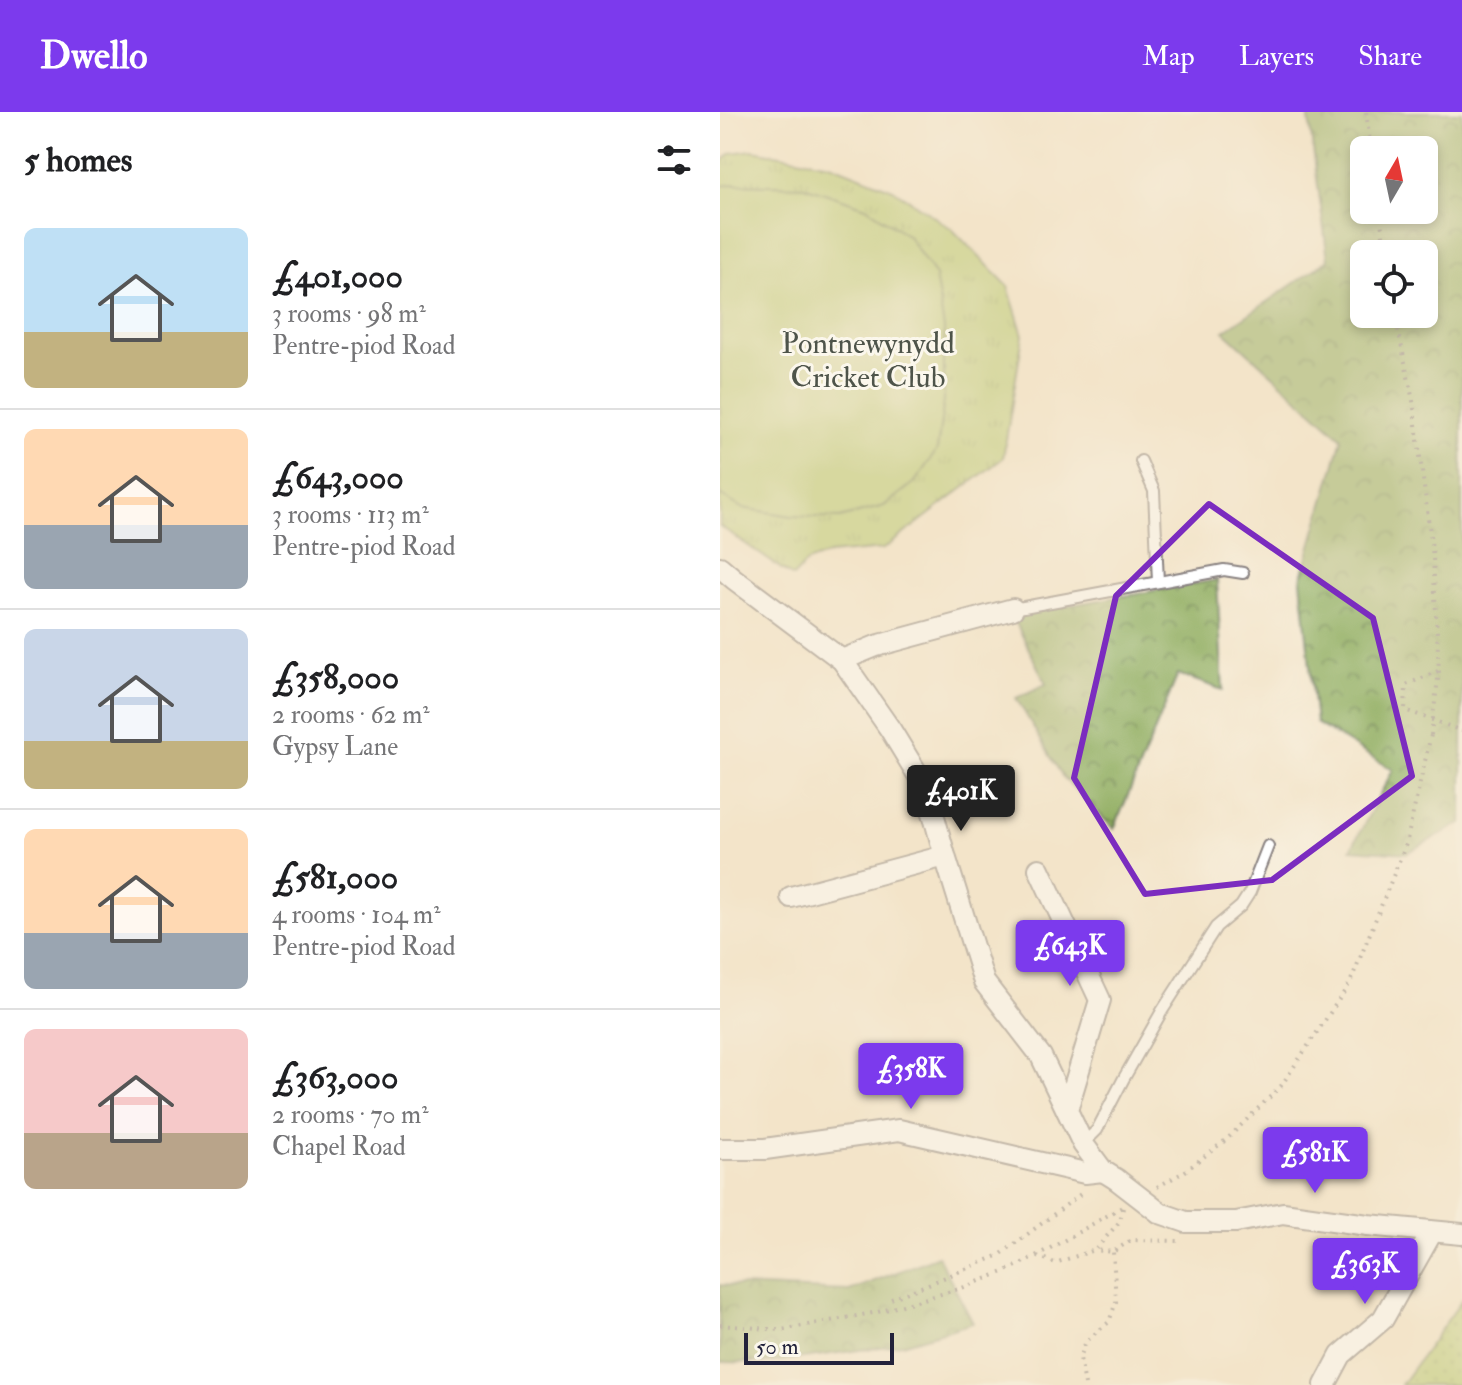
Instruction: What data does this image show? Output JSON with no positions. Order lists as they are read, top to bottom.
{
  "parks": ["Pontnewynydd Cricket Club"],
  "scale_bar": "50 m",
  "north": "top",
  "page": {
    "header": "Dwello",
    "nav": ["Map", "Layers", "Share"],
    "heading": "5 homes",
    "list": [
      {
        "name": "£401,000",
        "note": "3 rooms · 98 m² · Pentre-piod Road"
      },
      {
        "name": "£643,000",
        "note": "3 rooms · 113 m² · Pentre-piod Road"
      },
      {
        "name": "£358,000",
        "note": "2 rooms · 62 m² · Gypsy Lane"
      },
      {
        "name": "£581,000",
        "note": "4 rooms · 104 m² · Pentre-piod Road"
      },
      {
        "name": "£363,000",
        "note": "2 rooms · 70 m² · Chapel Road"
      }
    ],
    "price": [
      "£401K",
      "£643K",
      "£358K",
      "£581K",
      "£363K"
    ],
    "scale": "50 m"
  }
}
